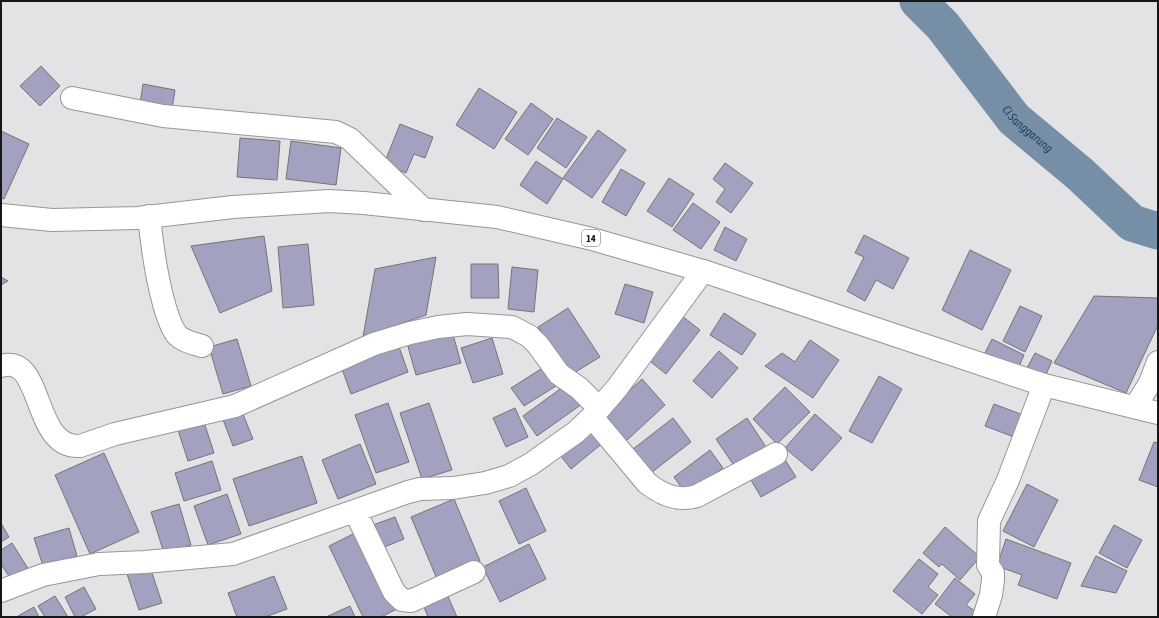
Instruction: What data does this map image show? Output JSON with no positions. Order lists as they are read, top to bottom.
{
  "streets": {
    "main road": ["14"]
  },
  "water": ["Ci Sanggarung"]
}
